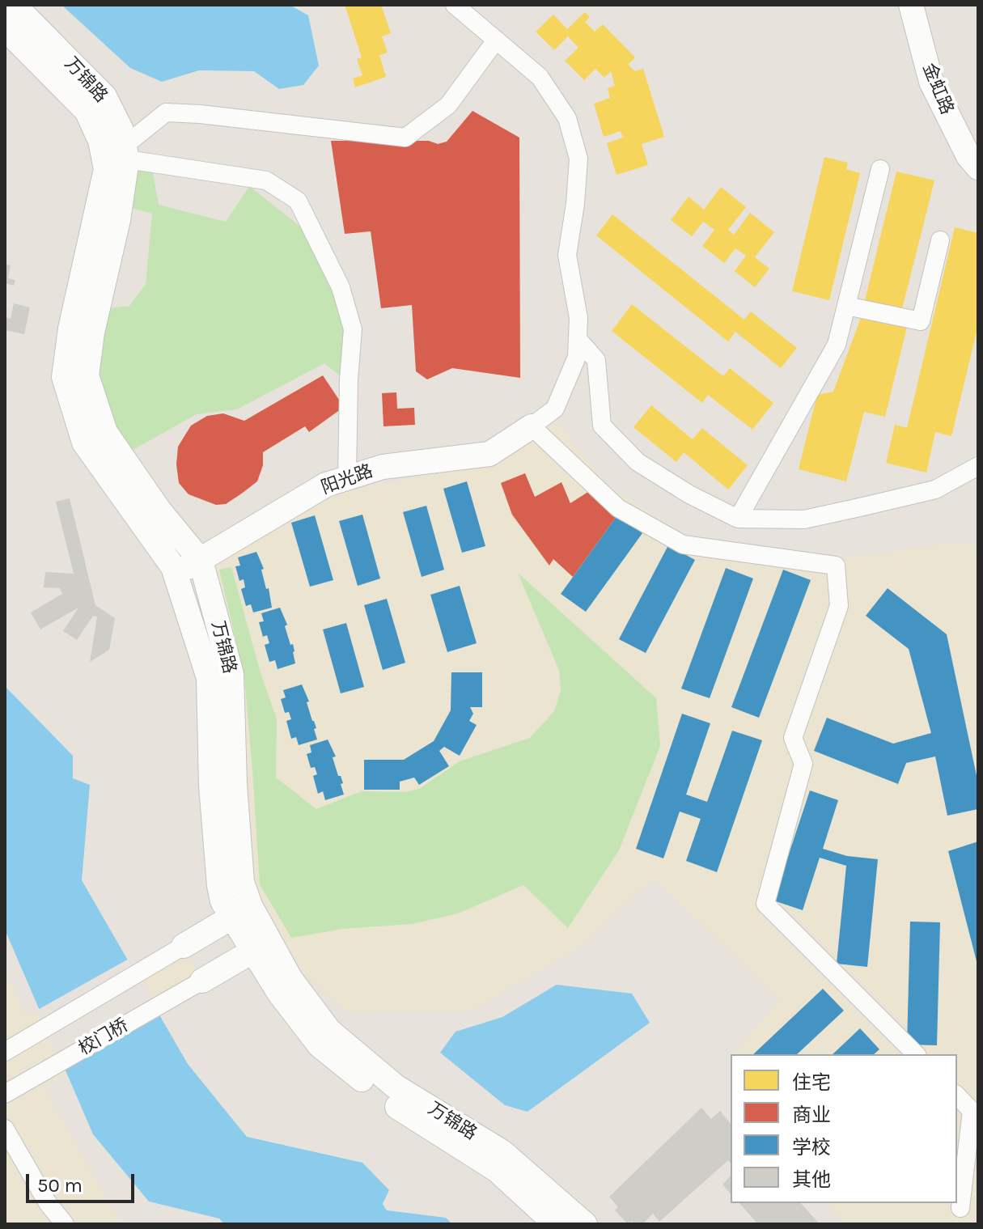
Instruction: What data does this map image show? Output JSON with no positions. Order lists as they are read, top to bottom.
{
  "streets": {
    "street": [
      "万锦路",
      "金虹路",
      "阳光路",
      "校门桥"
    ]
  },
  "crossings": [
    ["万锦路", "阳光路"]
  ],
  "legend": [
    "住宅",
    "商业",
    "学校",
    "其他"
  ],
  "scale_bar": "50 m"
}
